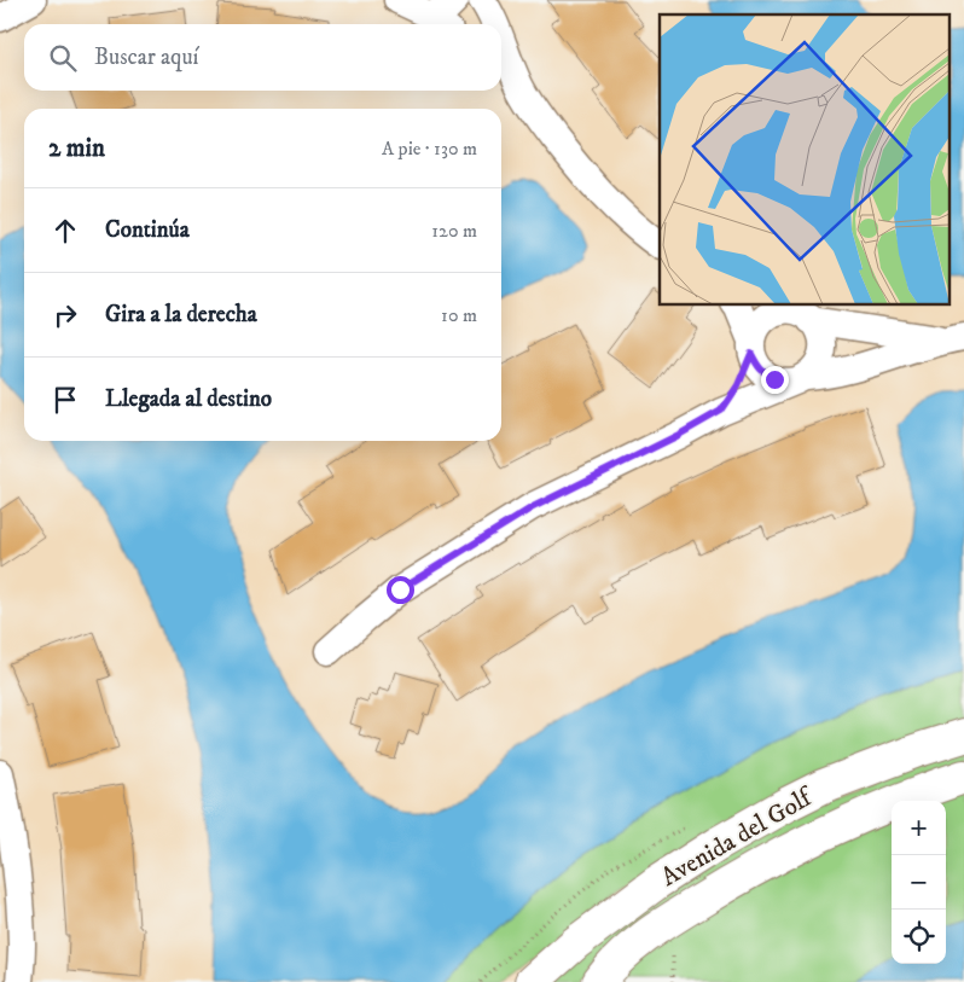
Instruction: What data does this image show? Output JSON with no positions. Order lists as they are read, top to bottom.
{
  "streets": {
    "street": ["Avenida del Golf"]
  },
  "page": {
    "search": "Buscar aquí",
    "heading": ["2 min", "A pie · 130 m"],
    "list": [
      ["Continúa", "120 m"],
      ["Gira a la derecha", "10 m"],
      "Llegada al destino"
    ],
    "map_buttons": ["+", "−"]
  }
}
